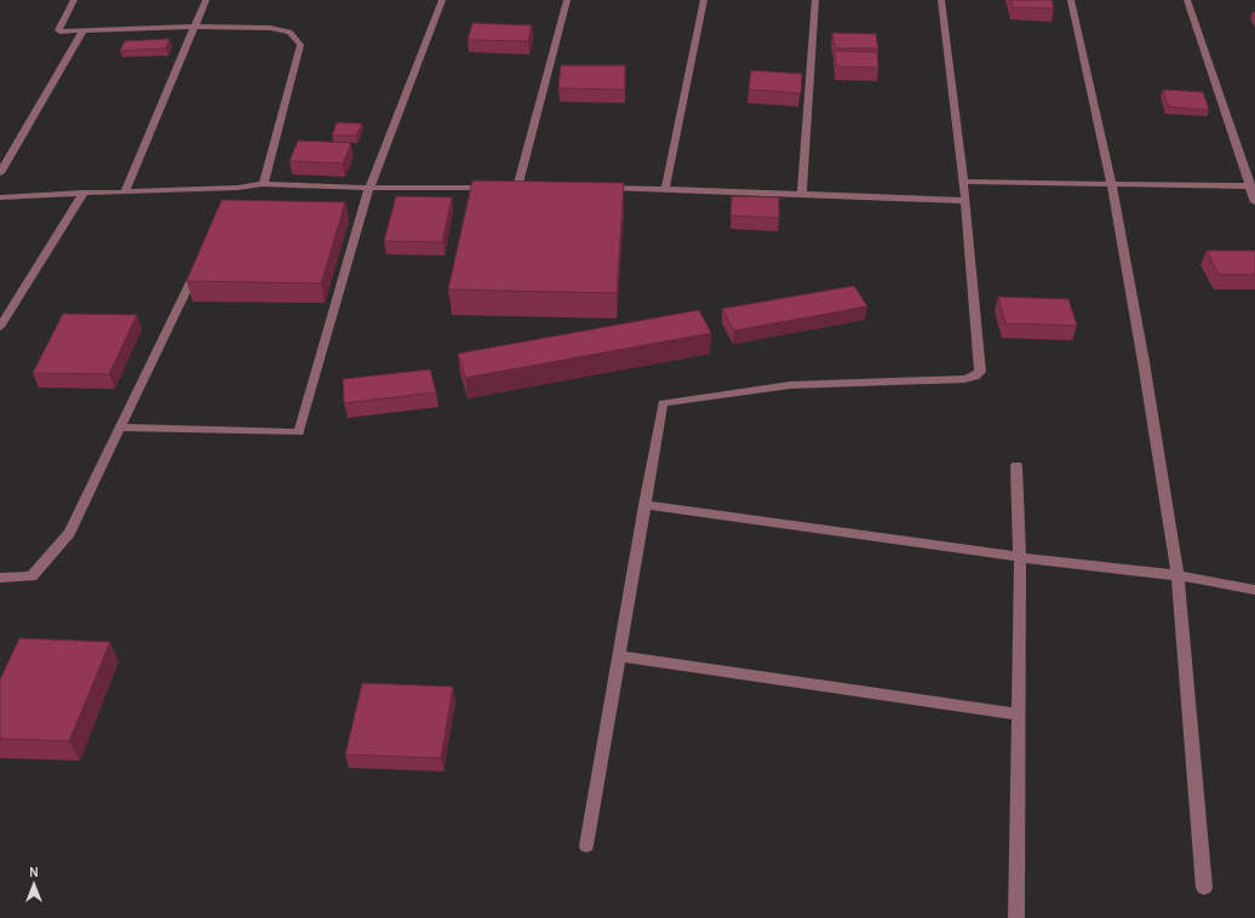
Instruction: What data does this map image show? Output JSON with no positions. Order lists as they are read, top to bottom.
{
  "north": "top"
}
